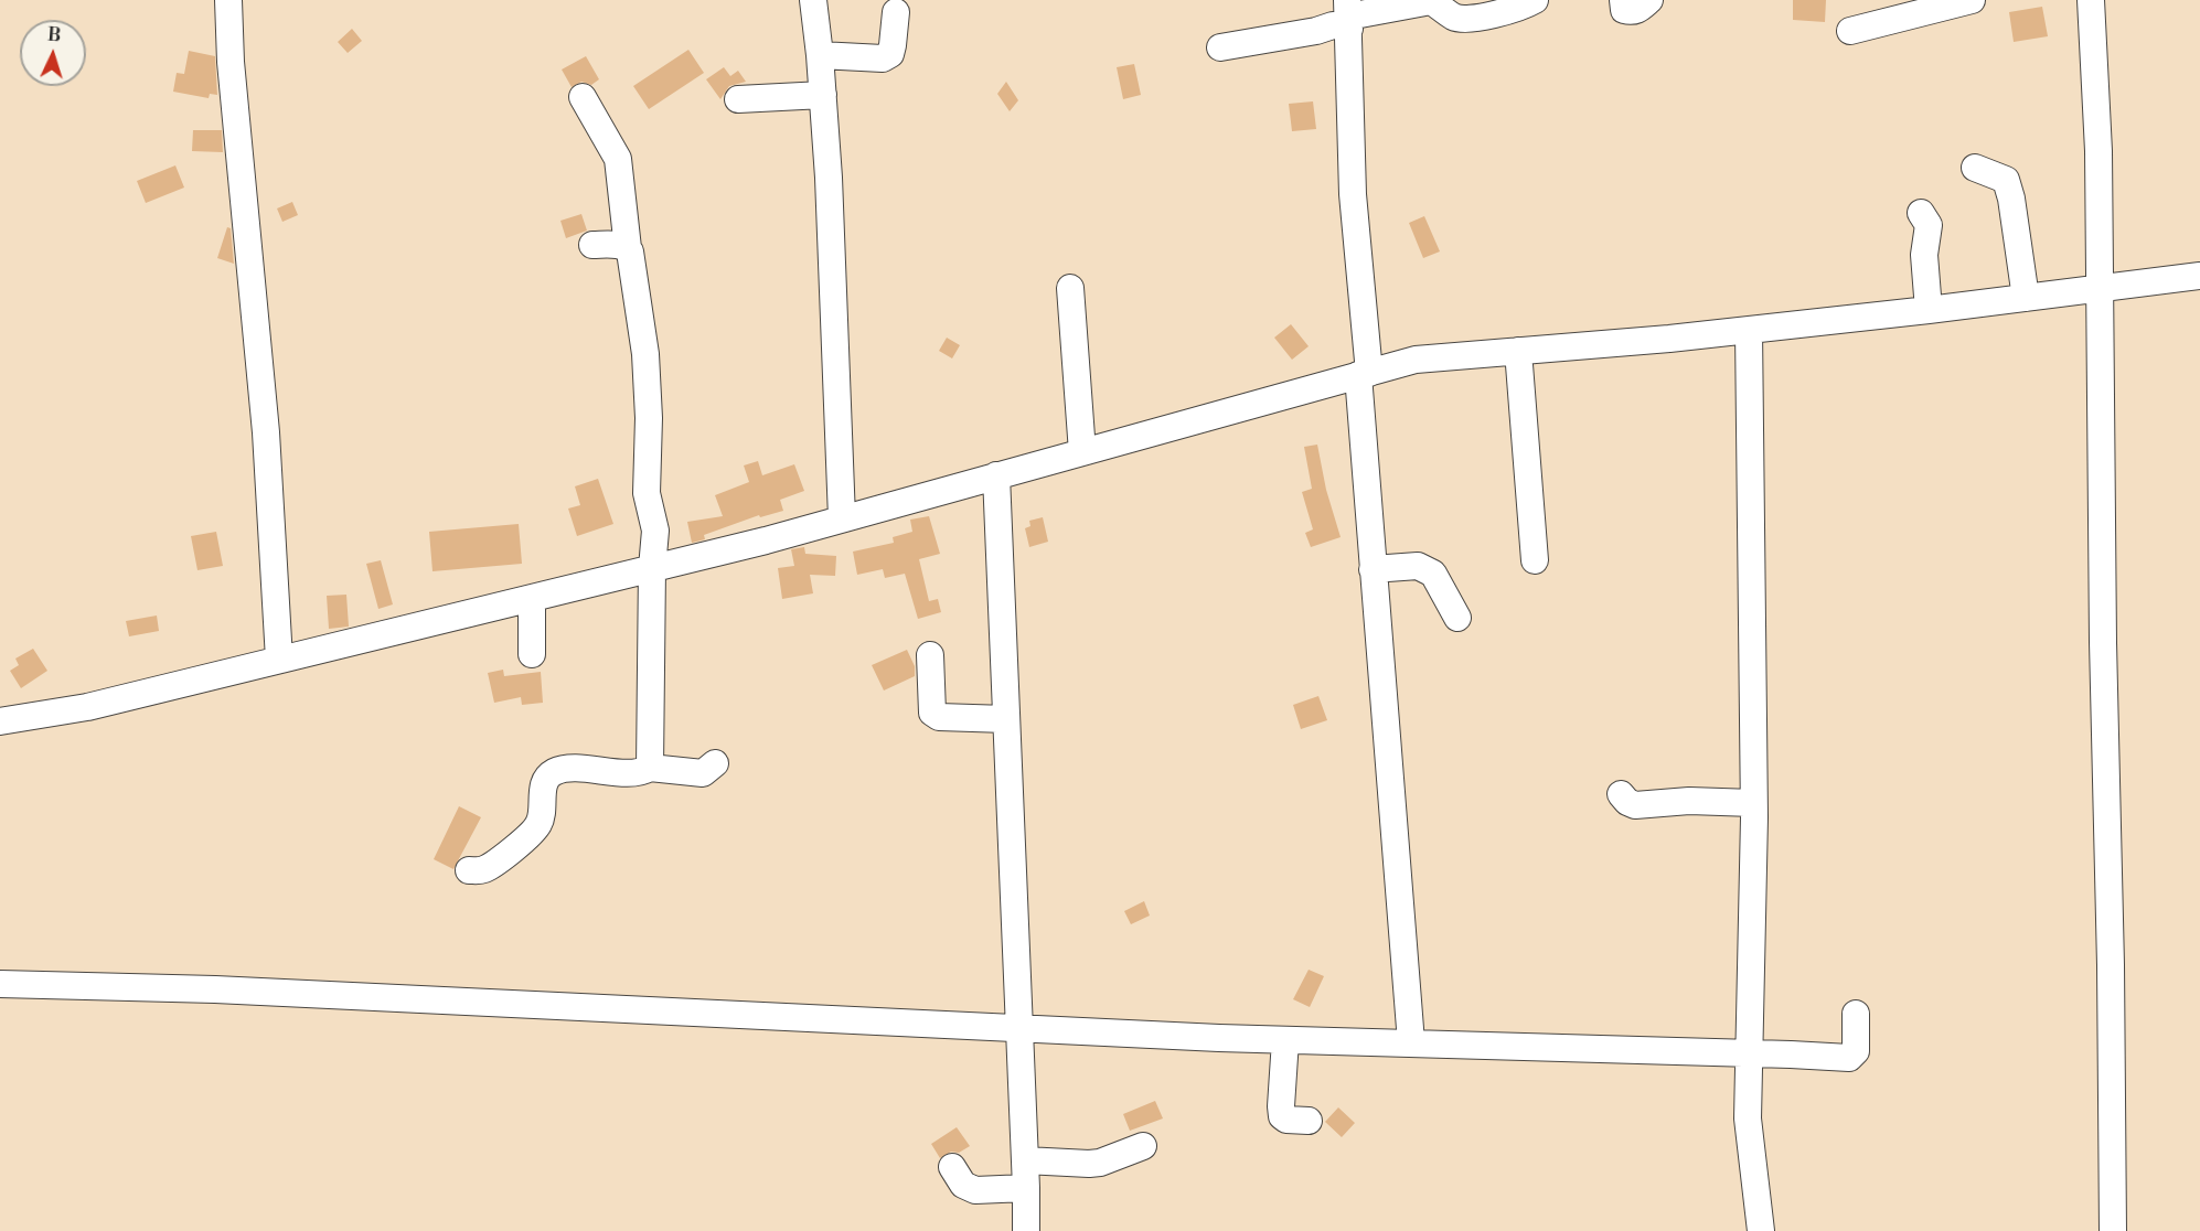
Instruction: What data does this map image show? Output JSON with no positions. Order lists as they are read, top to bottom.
{
  "north": "top"
}
